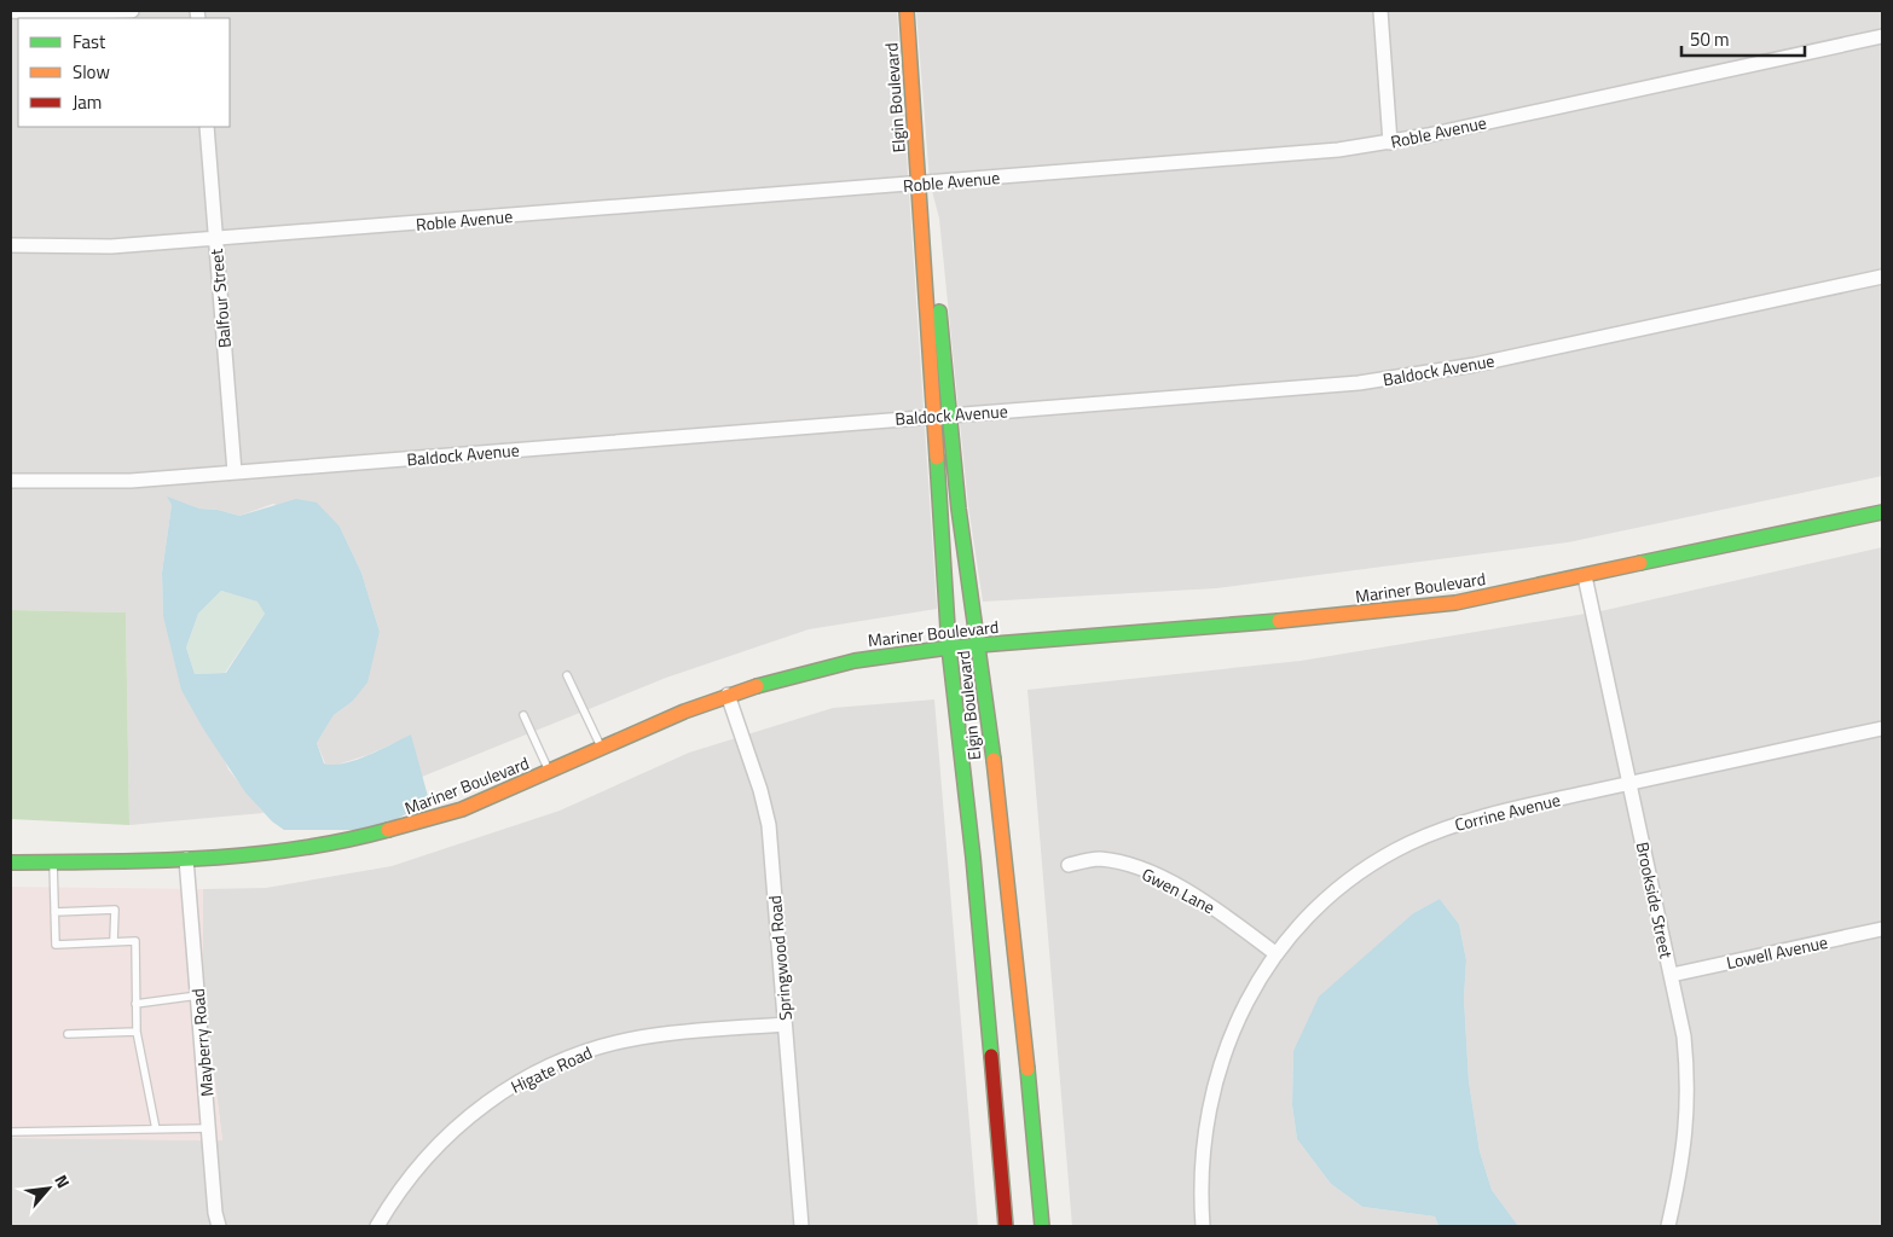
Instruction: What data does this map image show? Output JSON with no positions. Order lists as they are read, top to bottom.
{
  "streets": {
    "main road": ["Elgin Boulevard", "Mariner Boulevard"],
    "street": [
      "Roble Avenue",
      "Balfour Street",
      "Baldock Avenue",
      "Corrine Avenue",
      "Gwen Lane",
      "Brookside Street",
      "Lowell Avenue",
      "Springwood Road",
      "Mayberry Road",
      "Higate Road"
    ]
  },
  "crossings": [
    ["Elgin Boulevard", "Roble Avenue"],
    ["Elgin Boulevard", "Baldock Avenue"],
    ["Elgin Boulevard", "Mariner Boulevard"],
    ["Roble Avenue", "Balfour Street"],
    ["Balfour Street", "Baldock Avenue"],
    ["Mariner Boulevard", "Brookside Street"],
    ["Mariner Boulevard", "Springwood Road"],
    ["Mariner Boulevard", "Mayberry Road"],
    ["Corrine Avenue", "Gwen Lane"],
    ["Corrine Avenue", "Brookside Street"],
    ["Brookside Street", "Lowell Avenue"],
    ["Springwood Road", "Higate Road"]
  ],
  "legend": ["Fast", "Slow", "Jam"],
  "scale_bar": "50 m",
  "north": "top right"
}
